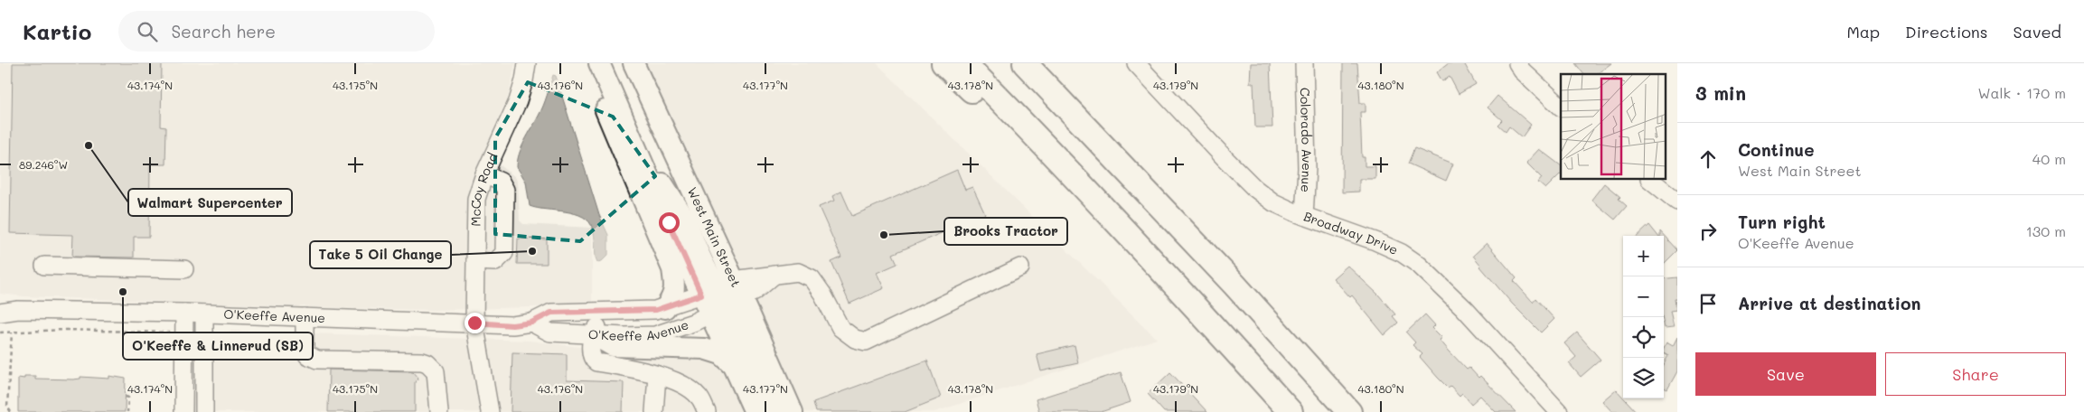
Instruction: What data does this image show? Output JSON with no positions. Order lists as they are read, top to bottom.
{
  "streets": {
    "main road": ["West Main Street"],
    "street": [
      "Colorado Avenue",
      "McCoy Road",
      "Broadway Drive",
      "O'Keeffe Avenue"
    ]
  },
  "crossings": [
    ["Colorado Avenue", "Broadway Drive"],
    ["McCoy Road", "O'Keeffe Avenue"],
    ["West Main Street", "O'Keeffe Avenue"]
  ],
  "places": [
    "Walmart Supercenter",
    "Brooks Tractor",
    "Take 5 Oil Change",
    "O'Keeffe & Linnerud (SB)"
  ],
  "page": {
    "header": "Kartio",
    "search": "Search here",
    "nav": ["Map", "Directions", "Saved"],
    "heading": ["3 min", "Walk · 170 m"],
    "list": [
      ["Continue", "West Main Street", "40 m"],
      ["Turn right", "O'Keeffe Avenue", "130 m"],
      "Arrive at destination"
    ],
    "map_buttons": ["+", "−"],
    "buttons": ["Save", "Share"]
  },
  "coordinates": [
    "43.174°N",
    "43.175°N",
    "43.176°N",
    "43.177°N",
    "43.178°N",
    "43.179°N",
    "43.180°N",
    "89.246°W"
  ]
}
